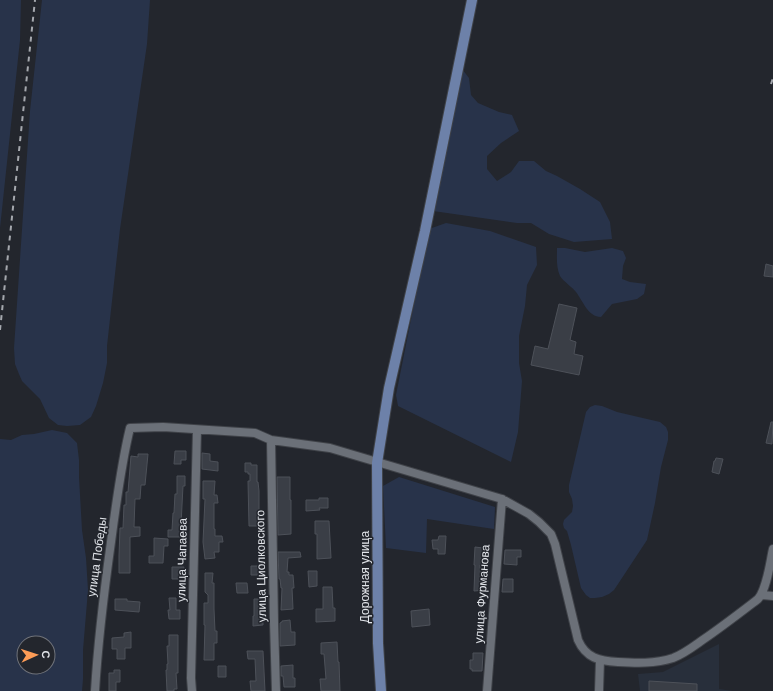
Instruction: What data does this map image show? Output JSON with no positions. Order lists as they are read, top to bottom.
{
  "streets": {
    "main road": ["Дорожная улица"],
    "street": [
      "улица Победы",
      "улица Чапаева",
      "улица Циолковского",
      "улица Фурманова"
    ]
  },
  "crossings": [
    ["улица Победы", "улица Чапаева"]
  ],
  "north": "right"
}
